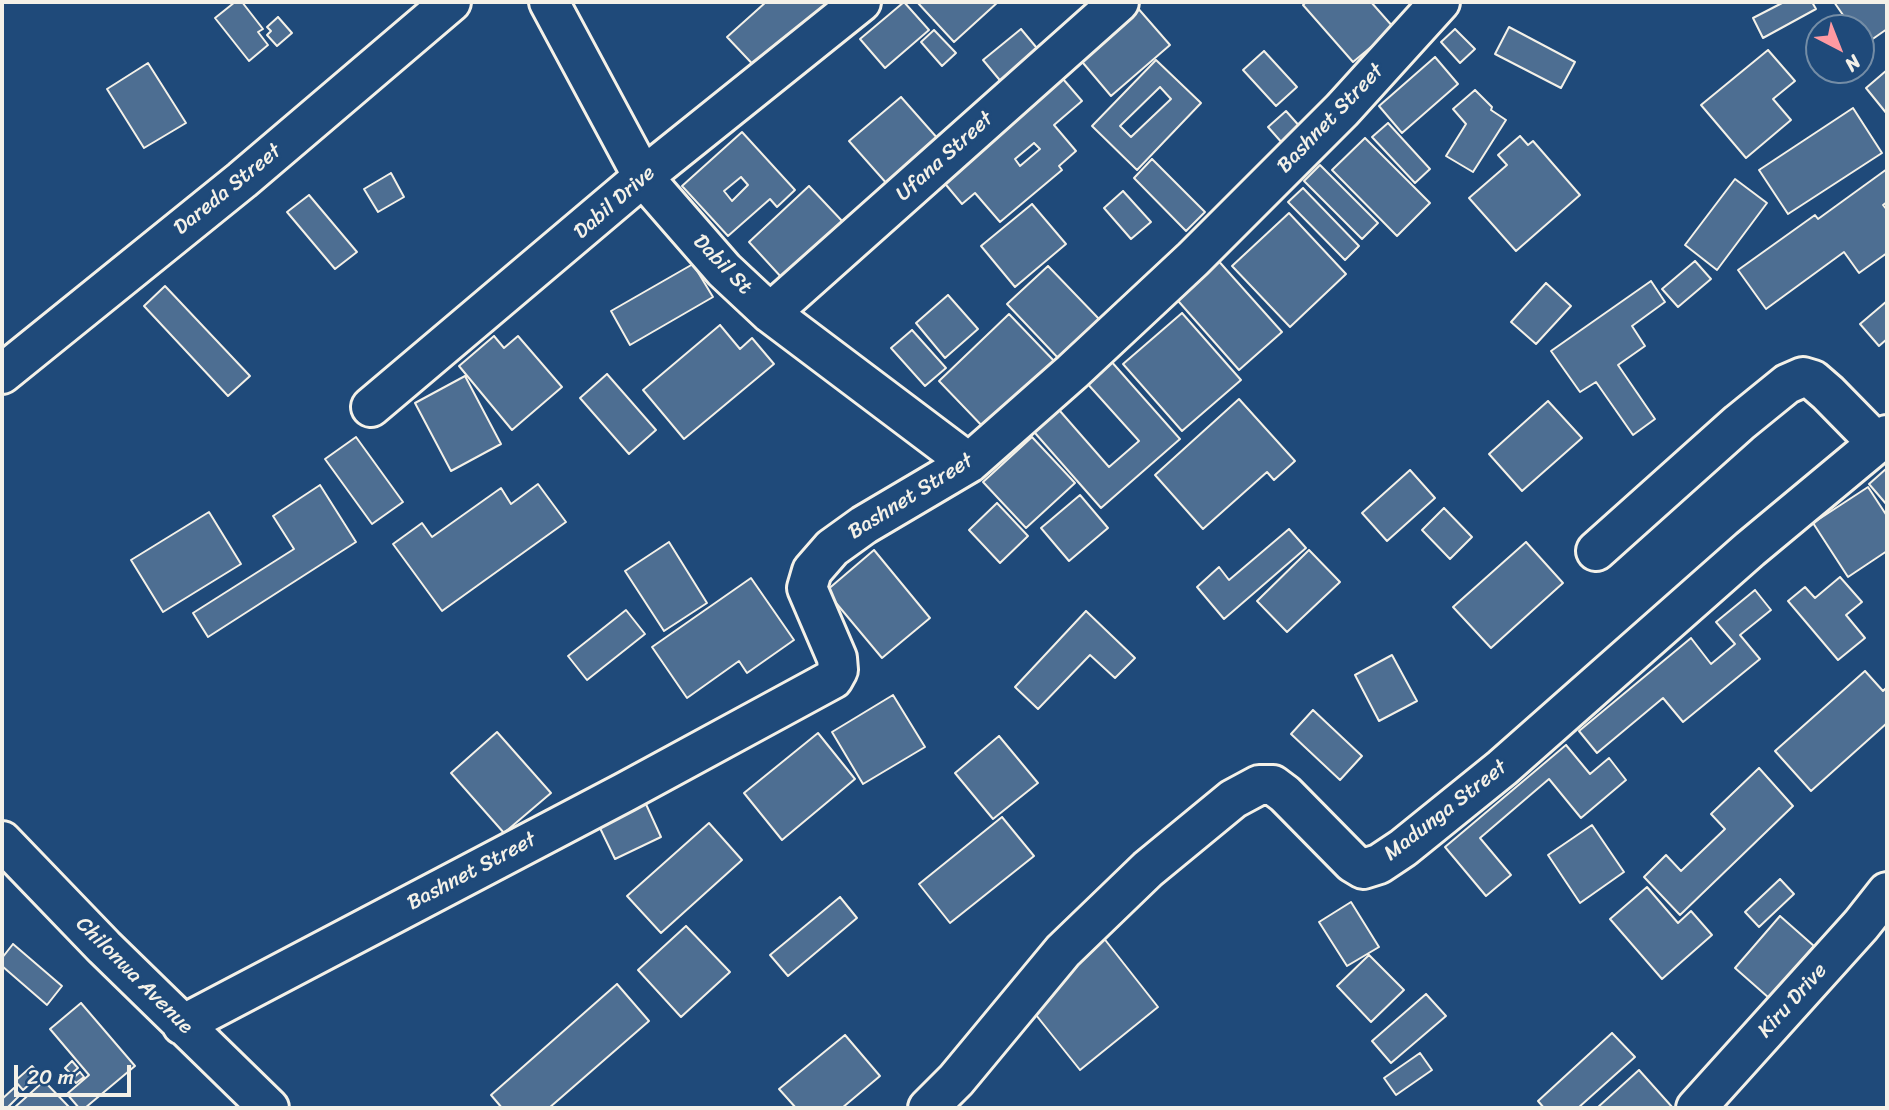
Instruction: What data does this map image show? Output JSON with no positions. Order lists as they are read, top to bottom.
{
  "streets": {
    "street": [
      "Bashnet Street",
      "Ufana Street",
      "Dareda Street",
      "Dabil Drive",
      "Dabil St",
      "Madunga Street",
      "Chilonwa Avenue",
      "Kiru Drive"
    ]
  },
  "crossings": [
    ["Bashnet Street", "Dabil St"],
    ["Bashnet Street", "Chilonwa Avenue"],
    ["Ufana Street", "Dabil St"],
    ["Dabil Drive", "Dabil St"]
  ],
  "scale_bar": "20 m",
  "north": "bottom right"
}
